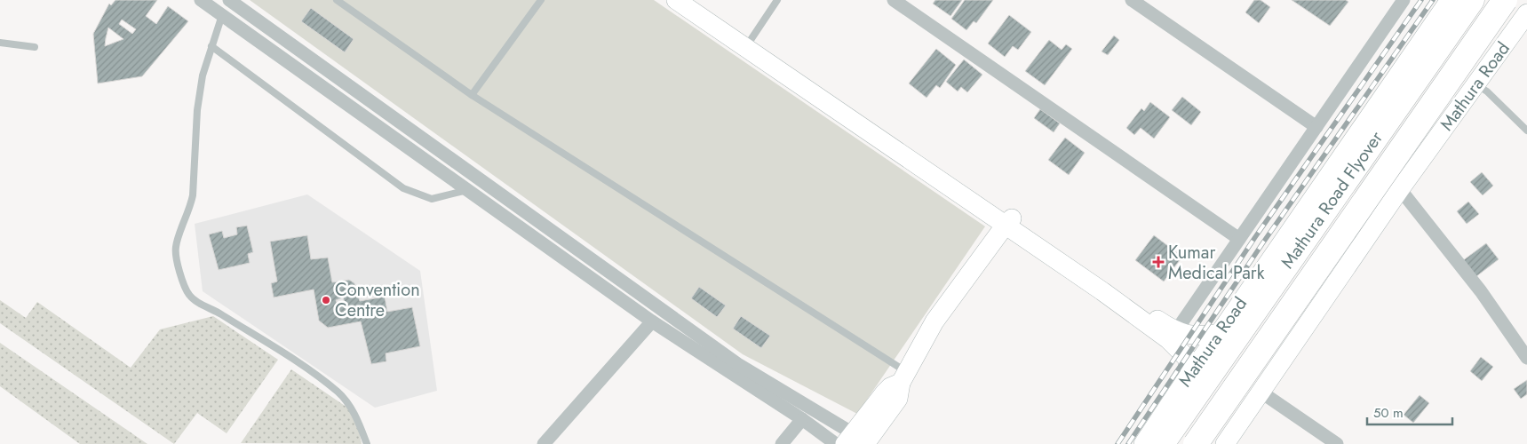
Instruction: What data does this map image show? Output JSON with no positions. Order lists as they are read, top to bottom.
{
  "streets": {
    "highway": ["Mathura Road Flyover"],
    "street": ["Mathura Road"]
  },
  "places": {
    "health": ["Kumar Medical Park"],
    "other": ["Convention Centre"]
  },
  "scale_bar": "50 m"
}
